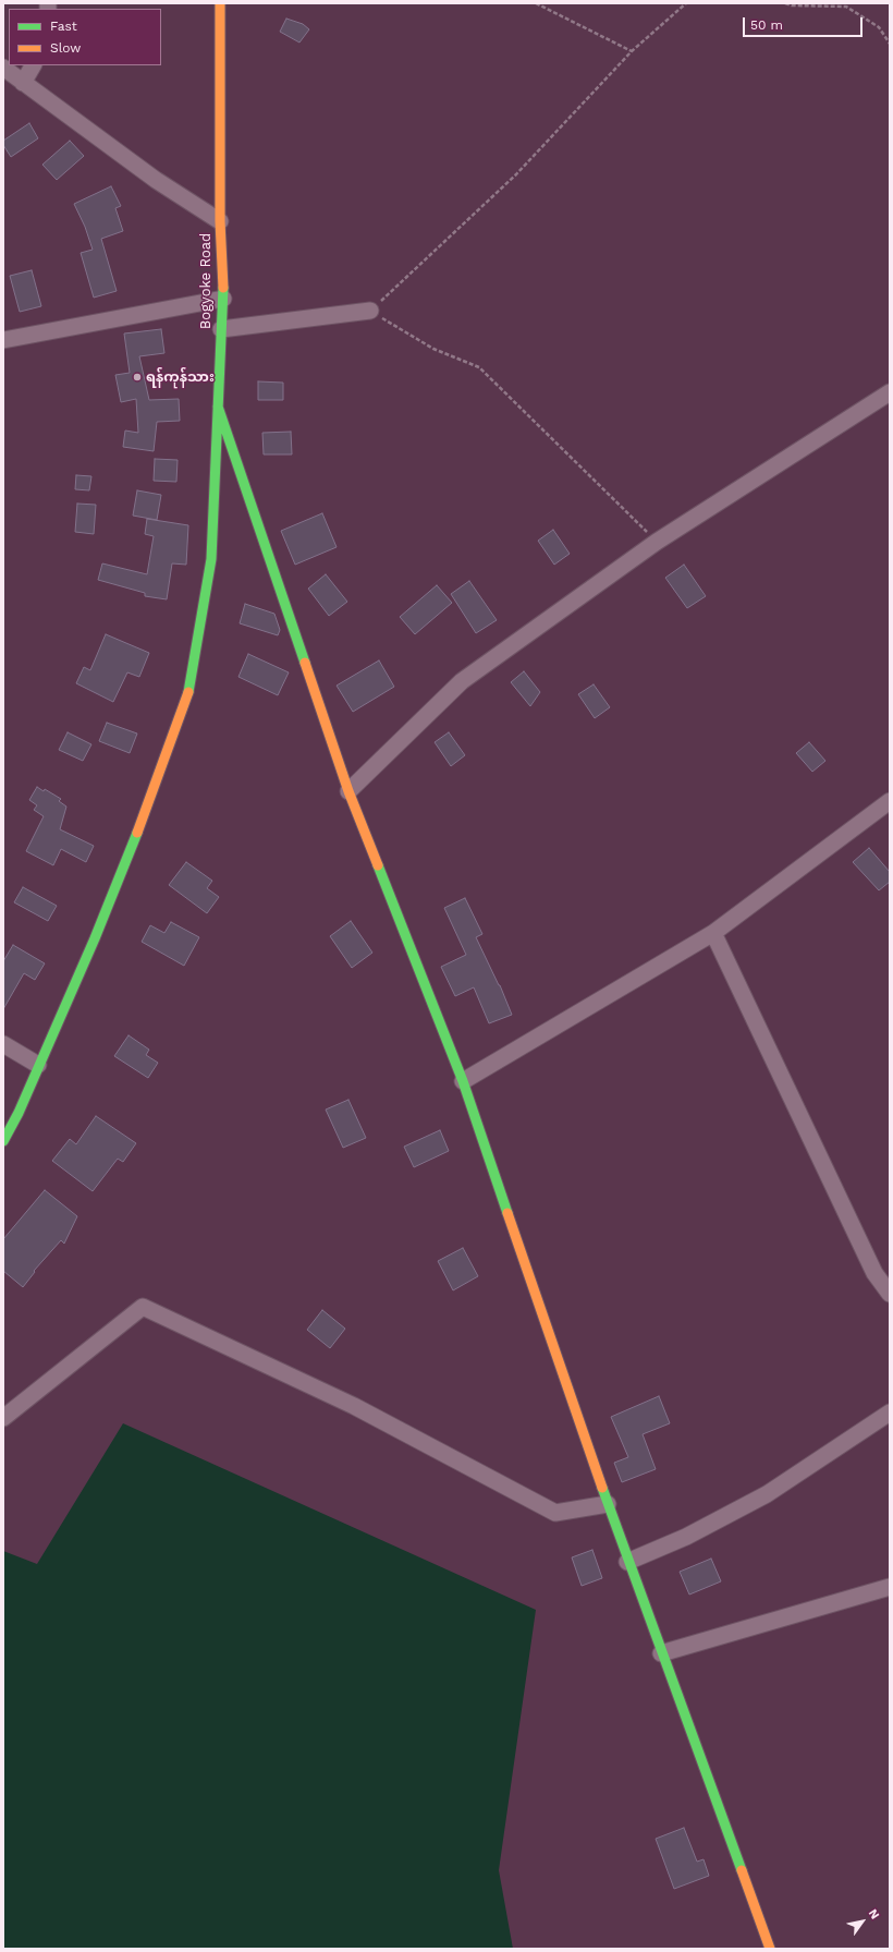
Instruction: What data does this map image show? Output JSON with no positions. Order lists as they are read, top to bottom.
{
  "streets": {
    "street": ["Bogyoke Road"]
  },
  "places": ["ရန်ကုန်သား"],
  "legend": ["Fast", "Slow"],
  "scale_bar": "50 m",
  "north": "top right"
}
